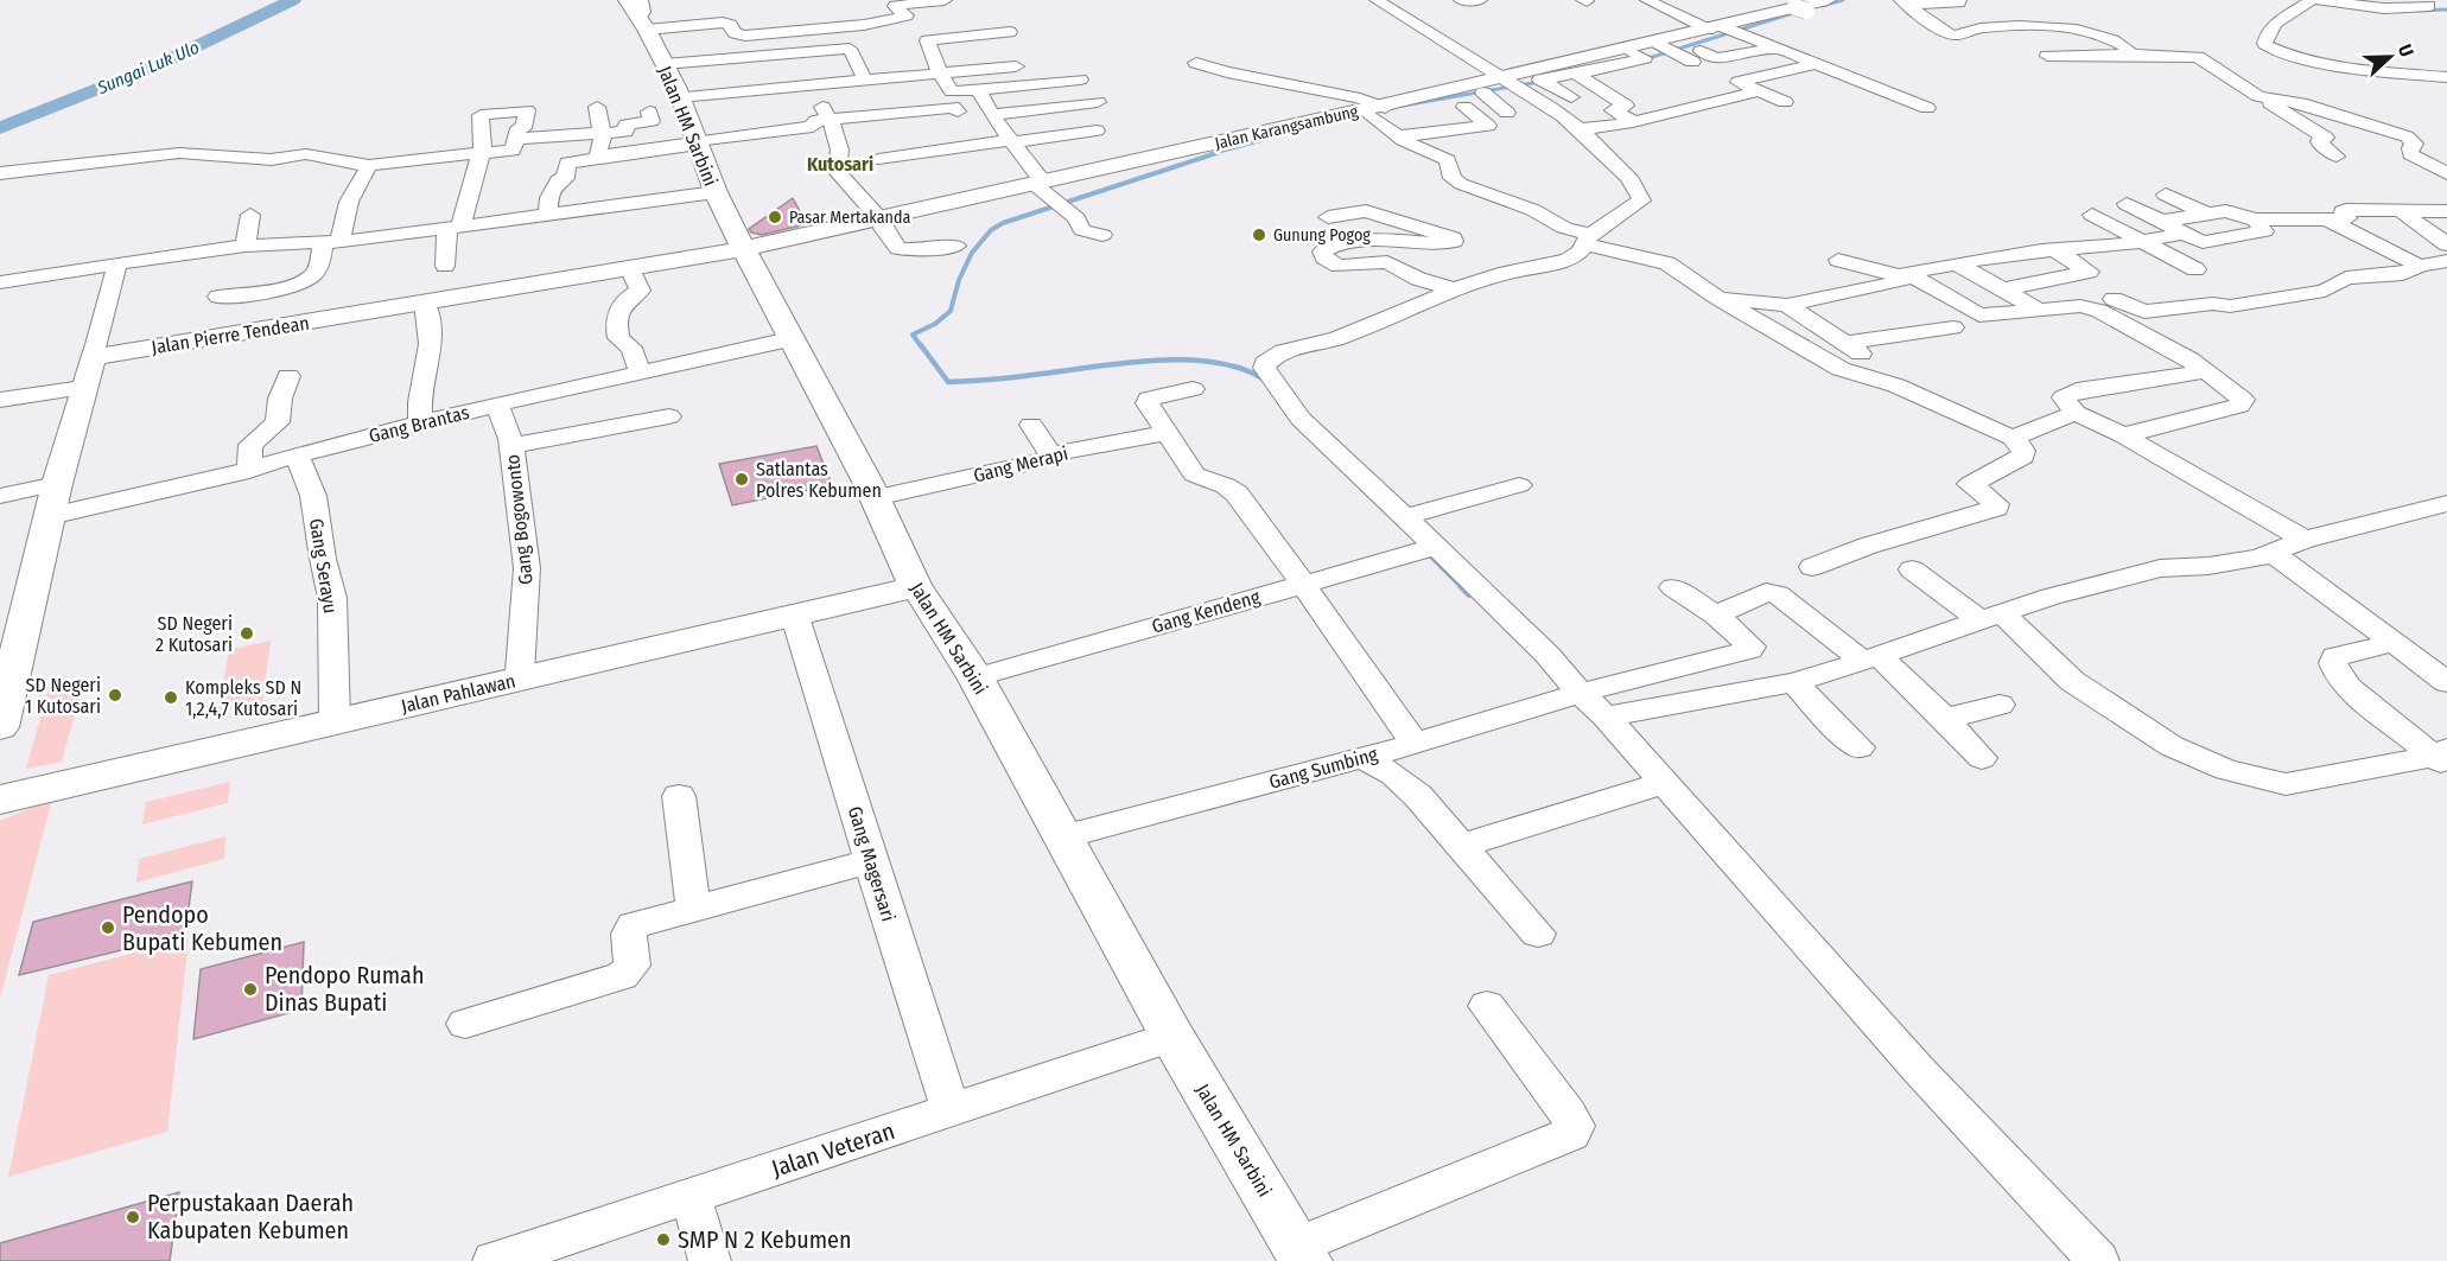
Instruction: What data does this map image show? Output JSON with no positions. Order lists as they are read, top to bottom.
{
  "streets": {
    "main road": [
      "Jalan HM Sarbini",
      "Jalan Karangsambung",
      "Jalan Pierre Tendean",
      "Jalan Pahlawan"
    ],
    "street": [
      "Gang Brantas",
      "Gang Merapi",
      "Gang Bogowonto",
      "Gang Serayu",
      "Gang Kendeng",
      "Gang Sumbing",
      "Gang Magersari",
      "Jalan Veteran"
    ]
  },
  "crossings": [
    ["Jalan HM Sarbini", "Jalan Karangsambung"],
    ["Jalan HM Sarbini", "Jalan Pierre Tendean"],
    ["Jalan HM Sarbini", "Gang Brantas"],
    ["Jalan HM Sarbini", "Gang Merapi"],
    ["Jalan HM Sarbini", "Gang Kendeng"],
    ["Jalan HM Sarbini", "Jalan Pahlawan"],
    ["Jalan HM Sarbini", "Gang Sumbing"],
    ["Jalan HM Sarbini", "Jalan Veteran"],
    ["Jalan Karangsambung", "Jalan Pierre Tendean"],
    ["Gang Brantas", "Gang Bogowonto"],
    ["Gang Brantas", "Gang Serayu"],
    ["Gang Bogowonto", "Jalan Pahlawan"],
    ["Gang Serayu", "Jalan Pahlawan"],
    ["Jalan Pahlawan", "Gang Magersari"],
    ["Gang Magersari", "Jalan Veteran"]
  ],
  "districts": ["Kutosari"],
  "water": ["Sungai Luk Ulo"],
  "places": [
    "Pasar Mertakanda",
    "Gunung Pogog",
    "Satlantas Polres Kebumen",
    "SD Negeri 2 Kutosari",
    "SD Negeri 1 Kutosari",
    "Kompleks SD N 1,2,4,7 Kutosari",
    "Pendopo Bupati Kebumen",
    "Pendopo Rumah Dinas Bupati",
    "Perpustakaan Daerah Kabupaten Kebumen",
    "SMP N 2 Kebumen"
  ],
  "north": "right"
}
